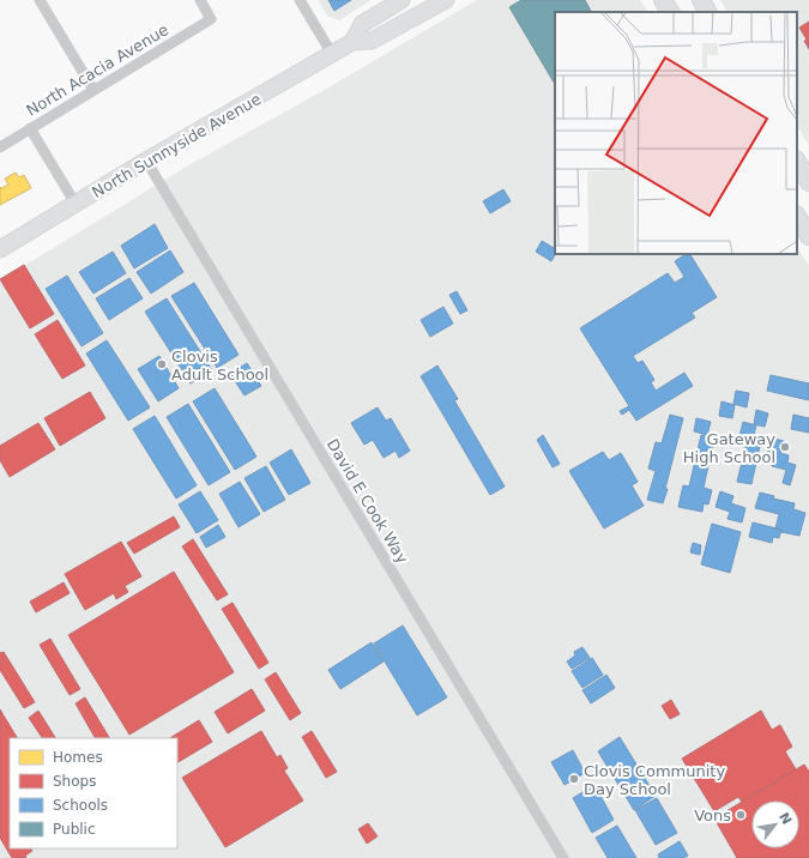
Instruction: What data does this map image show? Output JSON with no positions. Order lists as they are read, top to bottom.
{
  "streets": {
    "main road": ["North Sunnyside Avenue"],
    "street": ["North Acacia Avenue", "David E Cook Way"]
  },
  "crossings": [
    ["North Sunnyside Avenue", "David E Cook Way"]
  ],
  "places": [
    "Clovis Adult School",
    "Gateway High School",
    "Clovis Community Day School",
    "Vons"
  ],
  "legend": [
    "Homes",
    "Shops",
    "Schools",
    "Public"
  ],
  "north": "top right"
}
